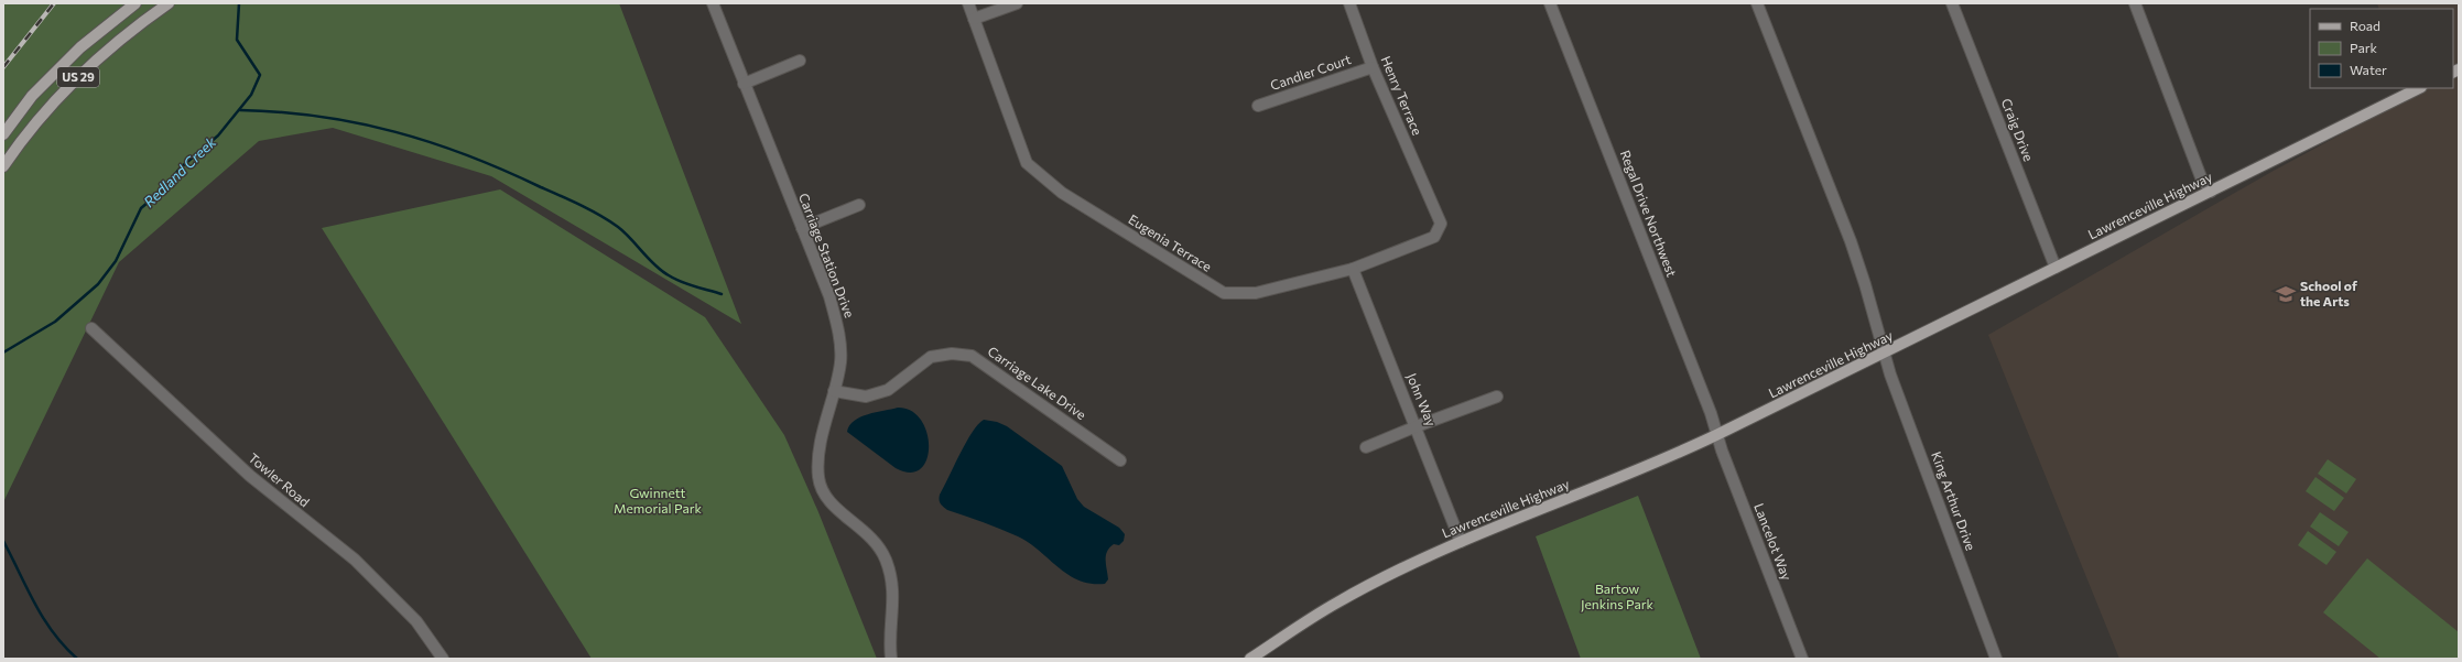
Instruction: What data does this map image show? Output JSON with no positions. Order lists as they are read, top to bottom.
{
  "streets": {
    "main road": ["US 29", "Lawrenceville Highway"],
    "street": [
      "Candler Court",
      "Henry Terrace",
      "Craig Drive",
      "Regal Drive Northwest",
      "Eugenia Terrace",
      "Carriage Station Drive",
      "Carriage Lake Drive",
      "John Way",
      "Towler Road",
      "King Arthur Drive",
      "Lancelot Way"
    ]
  },
  "crossings": [
    ["Candler Court", "Henry Terrace"],
    ["Henry Terrace", "Eugenia Terrace"],
    ["Craig Drive", "Lawrenceville Highway"],
    ["Lawrenceville Highway", "Regal Drive Northwest"],
    ["Lawrenceville Highway", "John Way"],
    ["Lawrenceville Highway", "King Arthur Drive"],
    ["Lawrenceville Highway", "Lancelot Way"],
    ["Regal Drive Northwest", "Lancelot Way"],
    ["Eugenia Terrace", "John Way"],
    ["Carriage Station Drive", "Carriage Lake Drive"]
  ],
  "water": ["Redland Creek"],
  "parks": ["Gwinnett Memorial Park", "Bartow Jenkins Park"],
  "places": {
    "school or university": ["School of the Arts"]
  },
  "legend": ["Road", "Park", "Water"]
}
